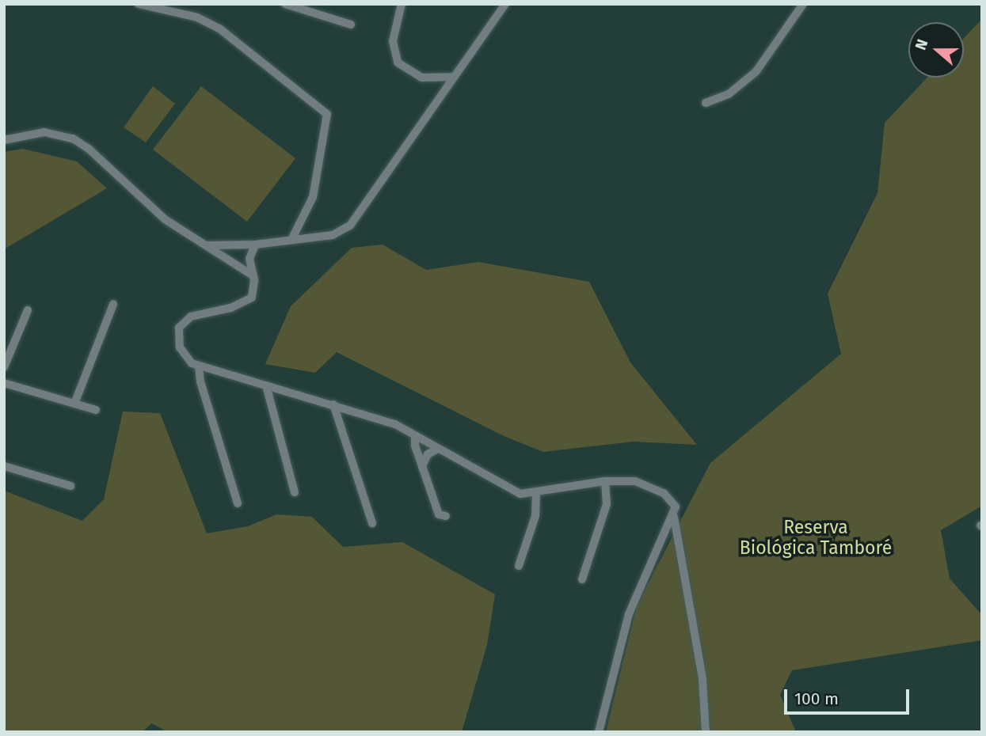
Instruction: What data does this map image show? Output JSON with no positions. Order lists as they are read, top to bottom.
{
  "parks": ["Reserva Biológica Tamboré"],
  "scale_bar": "100 m",
  "north": "left"
}
